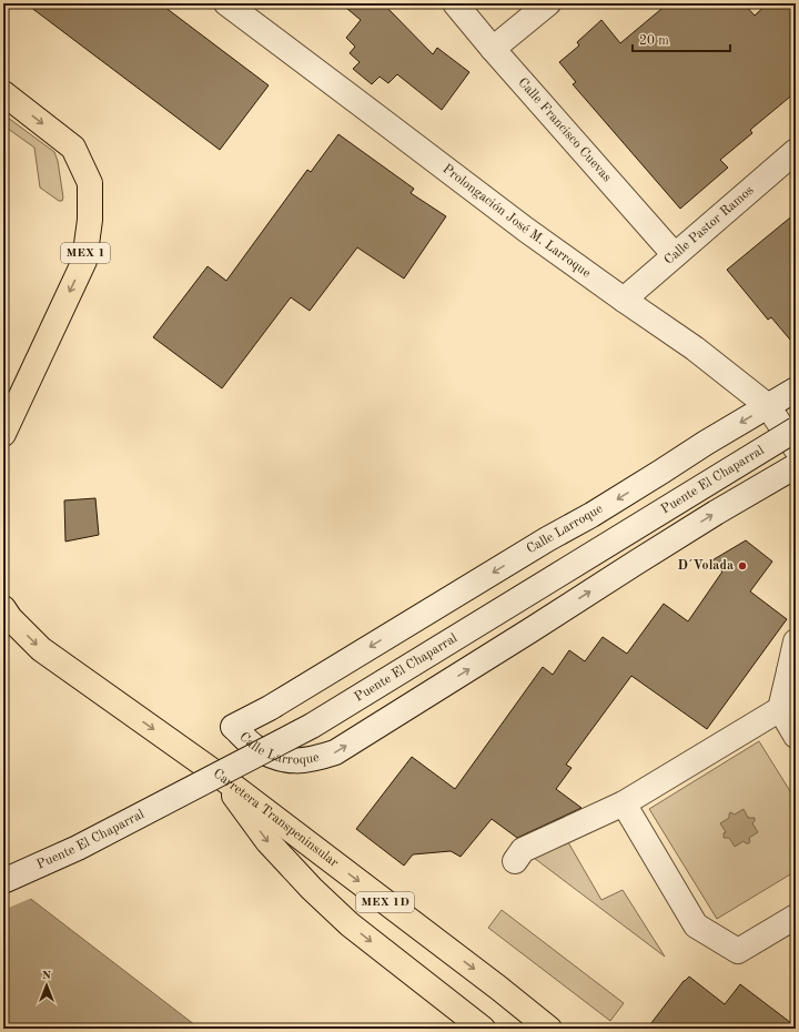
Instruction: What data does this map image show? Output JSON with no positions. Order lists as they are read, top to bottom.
{
  "streets": {
    "highway": ["MEX 1", "Carretera Transpeninsular", "MEX 1D"],
    "street": [
      "Calle Francisco Cuevas",
      "Prolongación José M. Larroque",
      "Calle Pastor Ramos",
      "Puente El Chaparral",
      "Calle Larroque"
    ]
  },
  "crossings": [
    ["Calle Francisco Cuevas", "Calle Pastor Ramos"],
    ["Prolongación José M. Larroque", "Calle Pastor Ramos"],
    ["Prolongación José M. Larroque", "Calle Larroque"]
  ],
  "places": ["D´Volada"],
  "scale_bar": "20 m",
  "north": "top"
}
